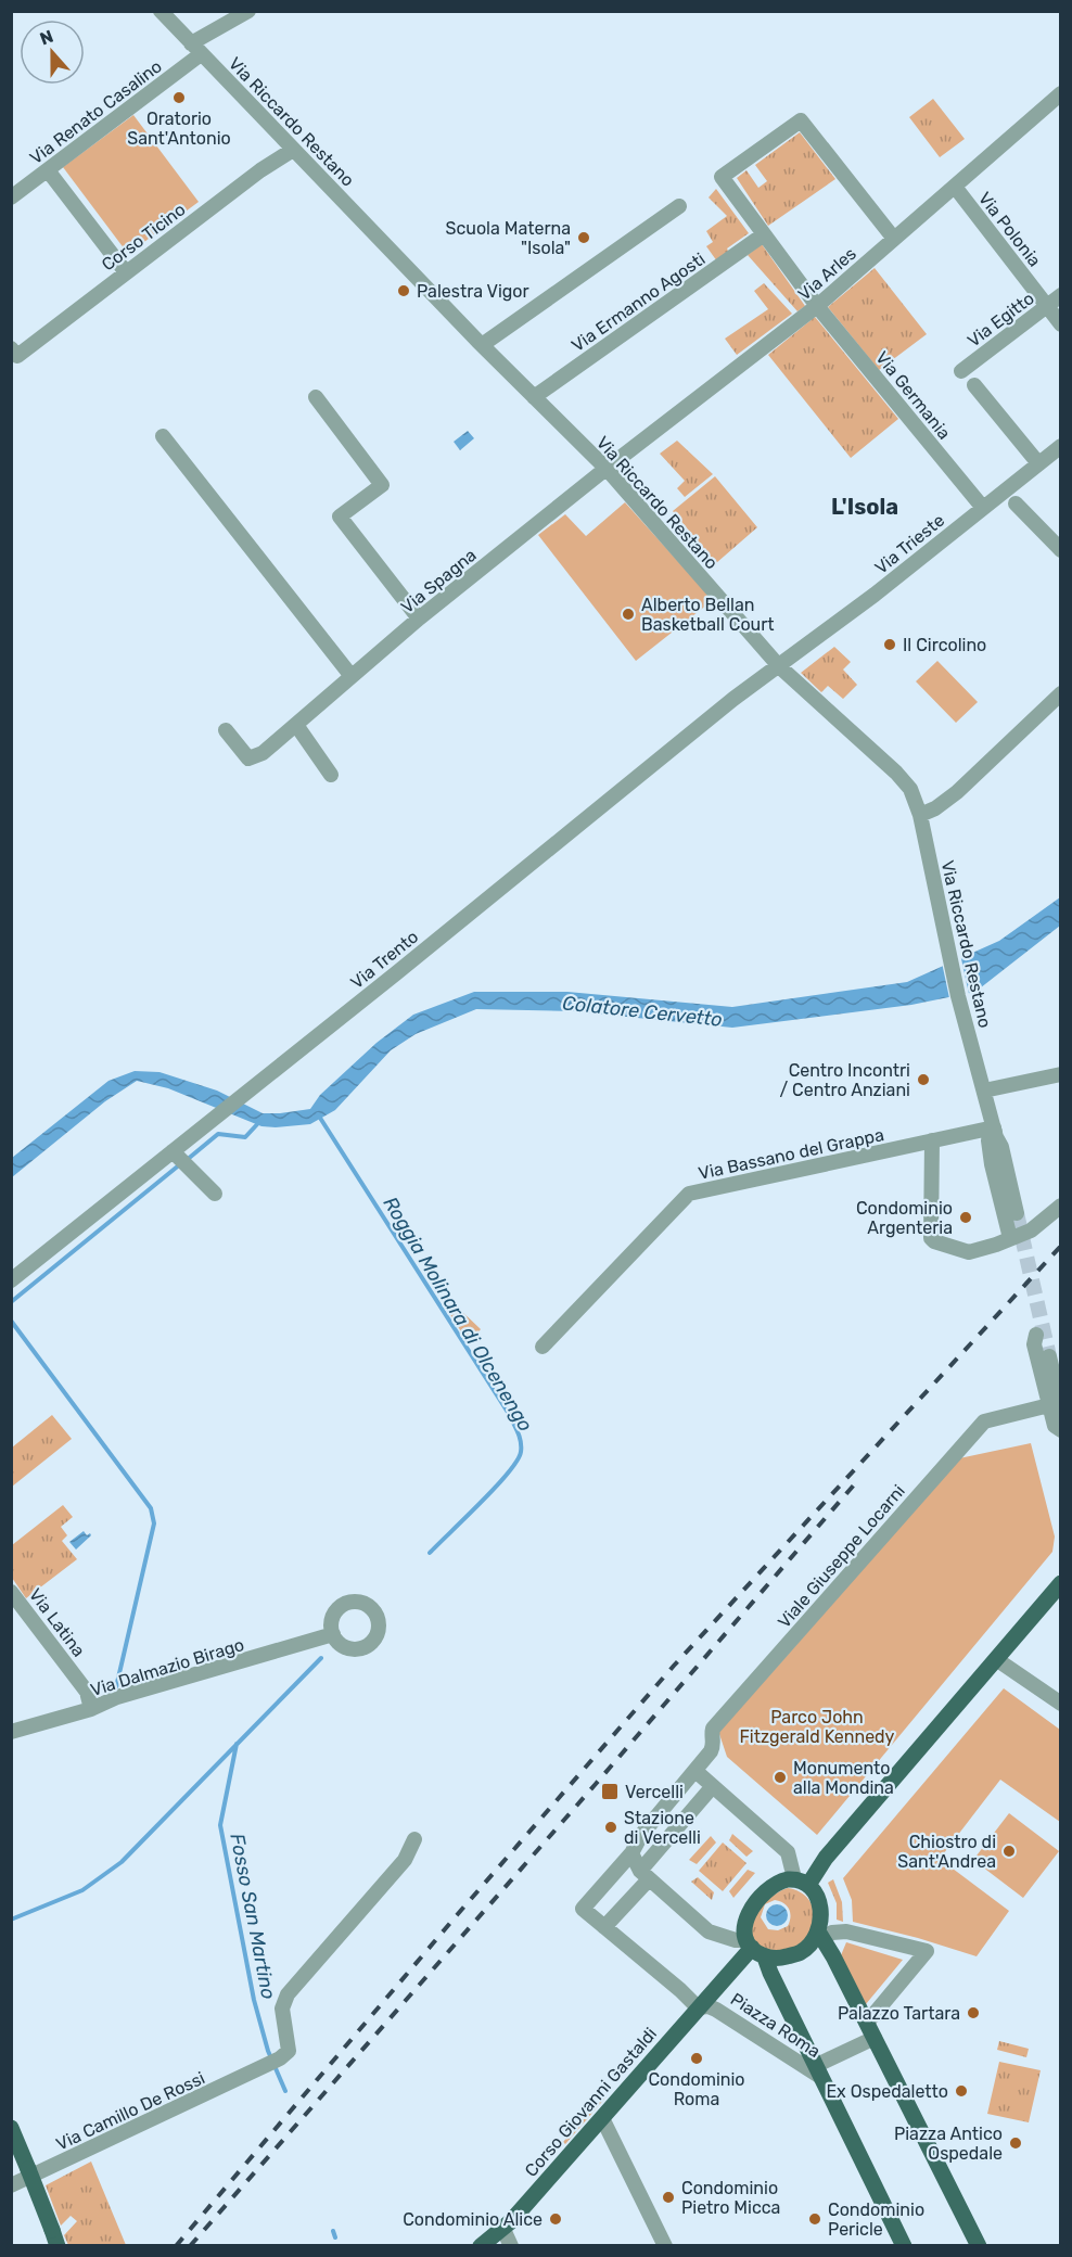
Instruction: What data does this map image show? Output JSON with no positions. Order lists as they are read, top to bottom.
{
  "streets": {
    "main road": ["Piazza Roma", "Corso Giovanni Gastaldi"],
    "street": [
      "Via Renato Casalino",
      "Via Riccardo Restano",
      "Via Polonia",
      "Corso Ticino",
      "Via Arles",
      "Via Ermanno Agosti",
      "Via Egitto",
      "Via Germania",
      "Via Trieste",
      "Via Spagna",
      "Via Trento",
      "Via Bassano del Grappa",
      "Viale Giuseppe Locarni",
      "Via Latina",
      "Via Dalmazio Birago",
      "Via Camillo De Rossi"
    ]
  },
  "crossings": [
    ["Via Renato Casalino", "Via Riccardo Restano"],
    ["Via Riccardo Restano", "Corso Ticino"],
    ["Via Riccardo Restano", "Via Arles"],
    ["Via Riccardo Restano", "Via Ermanno Agosti"],
    ["Via Riccardo Restano", "Via Trieste"],
    ["Via Riccardo Restano", "Via Spagna"],
    ["Via Riccardo Restano", "Via Trento"],
    ["Via Riccardo Restano", "Via Bassano del Grappa"],
    ["Via Polonia", "Via Arles"],
    ["Via Polonia", "Via Egitto"],
    ["Via Arles", "Via Germania"],
    ["Via Arles", "Via Spagna"],
    ["Via Ermanno Agosti", "Via Germania"],
    ["Via Germania", "Via Trieste"],
    ["Via Trieste", "Via Trento"],
    ["Viale Giuseppe Locarni", "Piazza Roma"],
    ["Via Latina", "Via Dalmazio Birago"],
    ["Piazza Roma", "Corso Giovanni Gastaldi"]
  ],
  "districts": ["L'Isola"],
  "water": ["Colatore Cervetto", "Roggia Molinara di Olcenengo", "Fosso San Martino"],
  "parks": ["Parco John Fitzgerald Kennedy"],
  "places": {
    "other": [
      "Oratorio Sant'Antonio",
      "Scuola Materna \"Isola\"",
      "Palestra Vigor",
      "Alberto Bellan Basketball Court",
      "Il Circolino",
      "Centro Incontri / Centro Anziani",
      "Condominio Argenteria",
      "Monumento alla Mondina",
      "Stazione di Vercelli",
      "Chiostro di Sant'Andrea",
      "Palazzo Tartara",
      "Condominio Roma",
      "Ex Ospedaletto",
      "Piazza Antico Ospedale",
      "Condominio Pietro Micca",
      "Condominio Alice",
      "Condominio Pericle"
    ],
    "transit": ["Vercelli"]
  },
  "north": "top"
}
